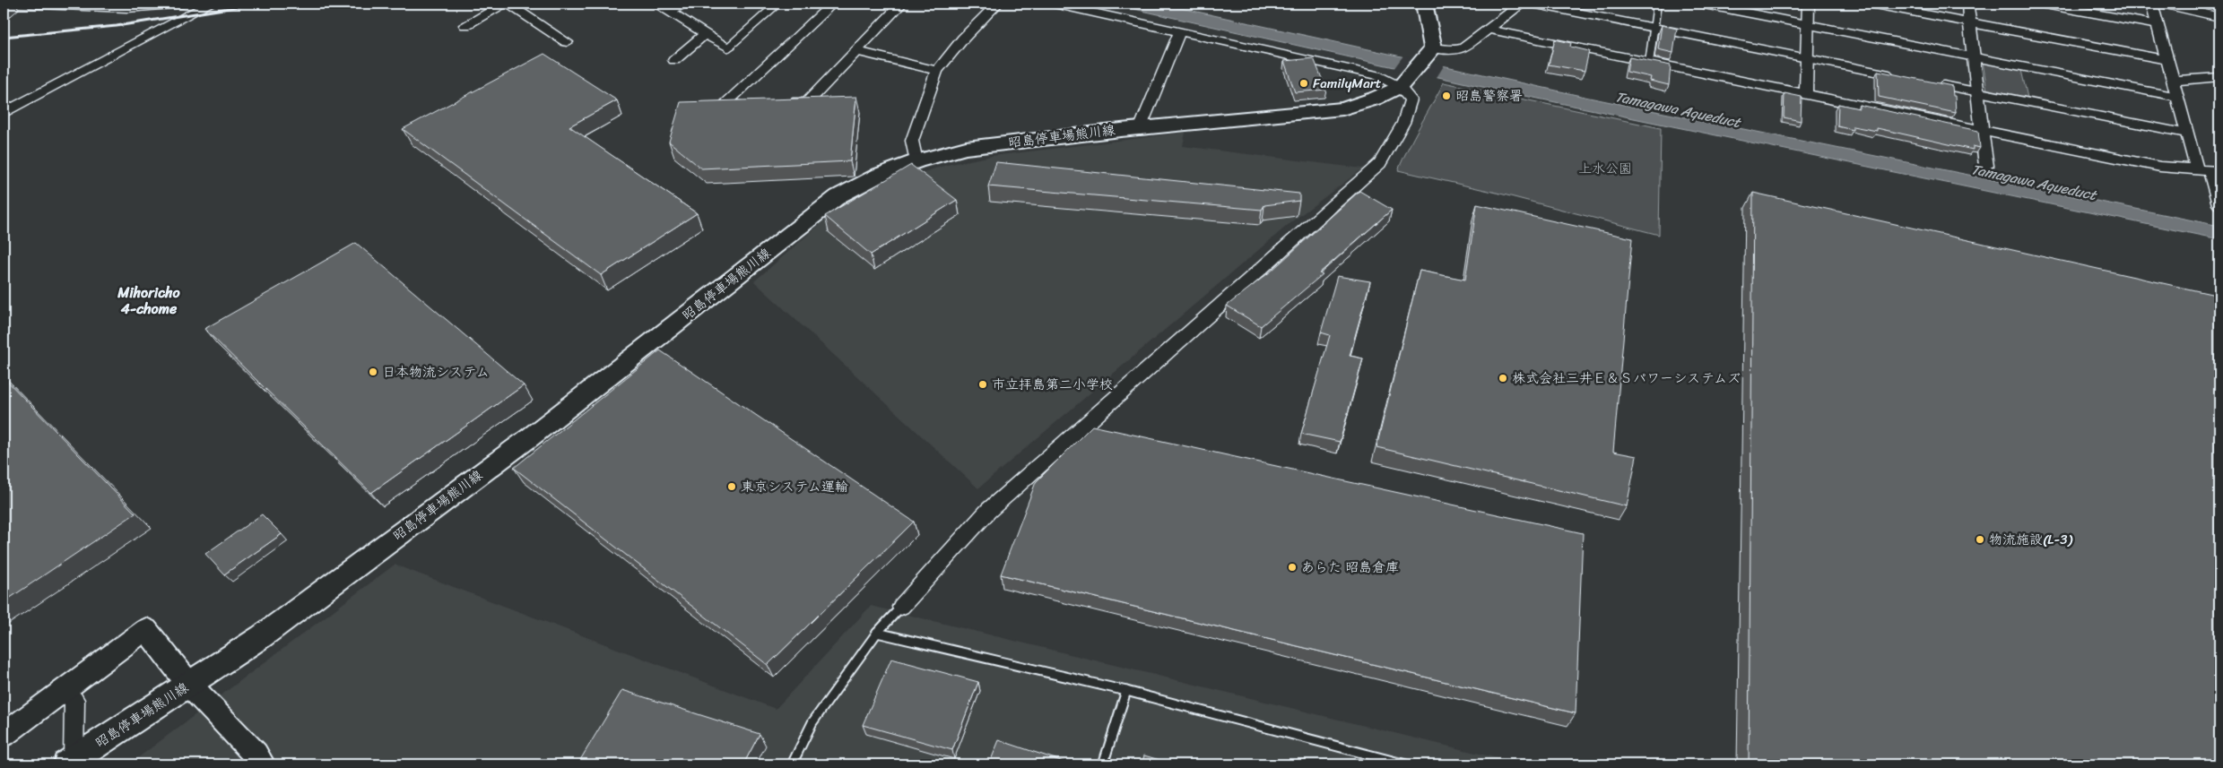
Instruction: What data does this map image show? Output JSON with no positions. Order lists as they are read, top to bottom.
{
  "streets": {
    "main road": ["昭島停車場熊川線"]
  },
  "districts": ["Mihoricho 4-chome"],
  "water": ["Tamagawa Aqueduct"],
  "parks": ["上水公園"],
  "places": [
    "FamilyMart",
    "昭島警察署",
    "日本物流システム",
    "株式会社三井Ｅ＆Ｓパワーシステムズ",
    "市立拝島第二小学校",
    "東京システム運輸",
    "物流施設(L-3)",
    "あらた 昭島倉庫"
  ]
}
